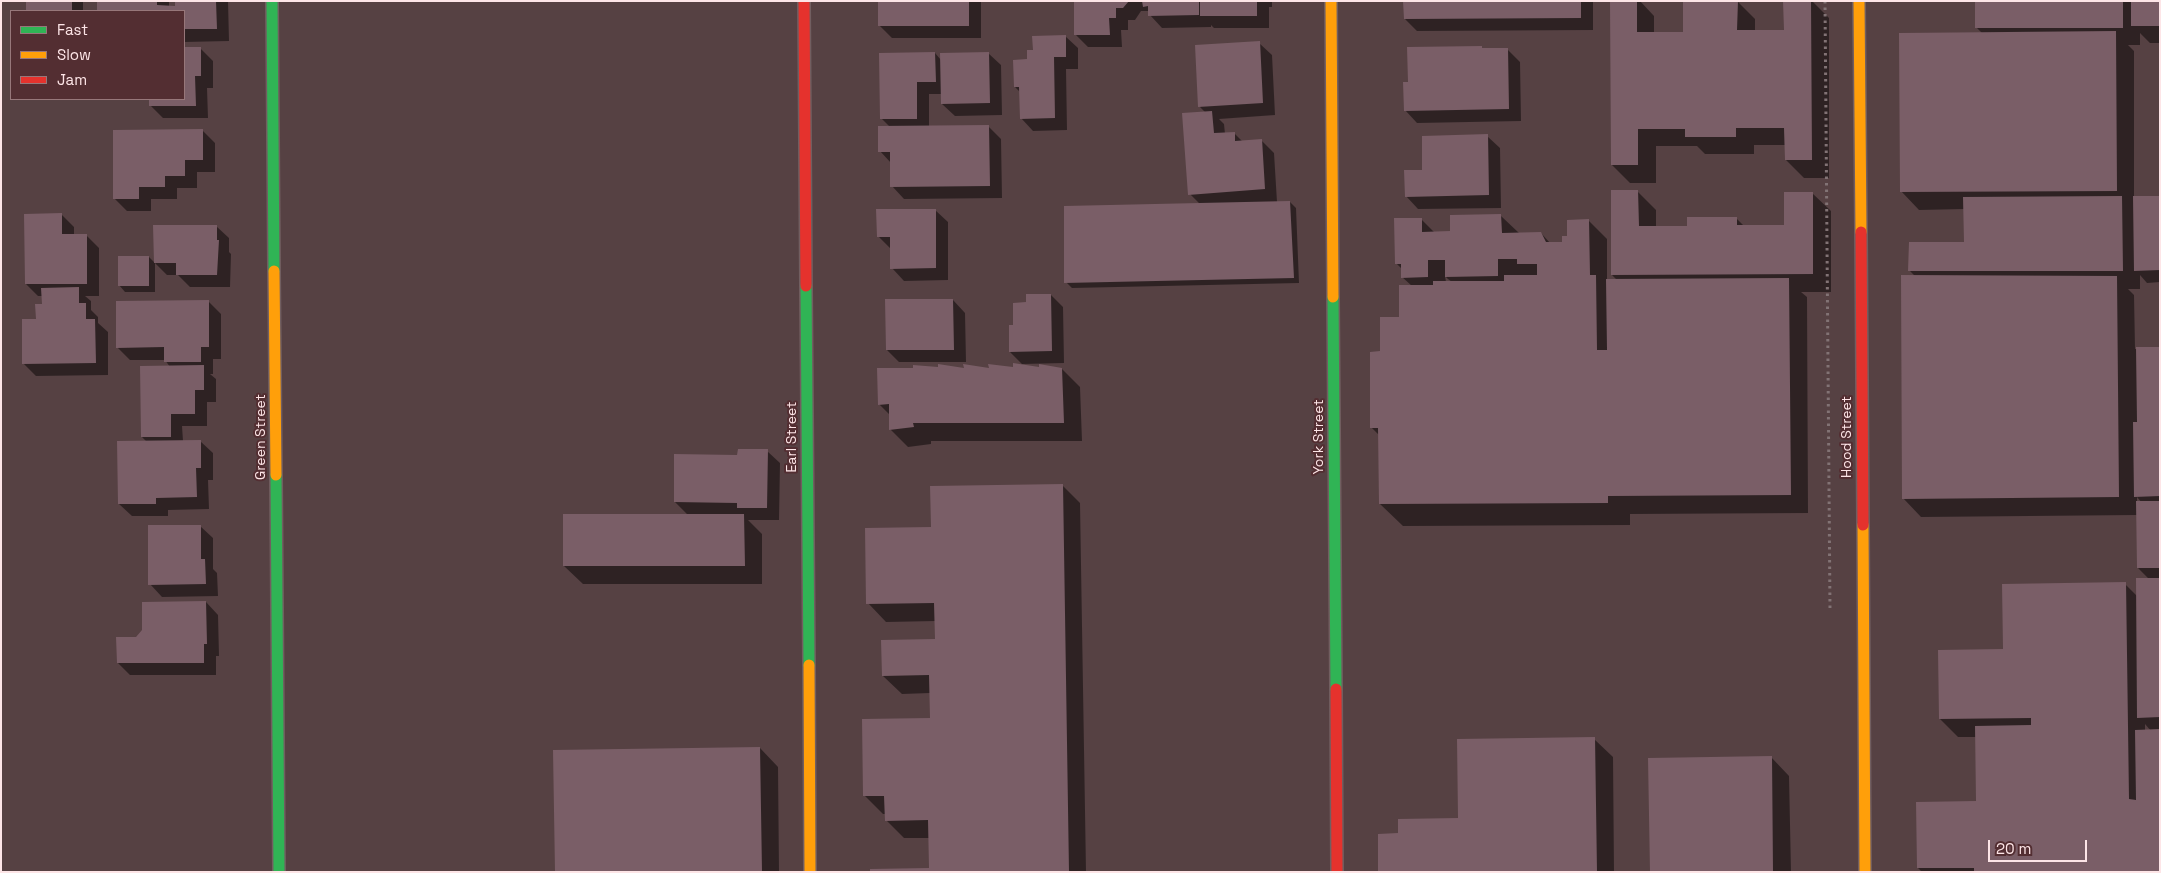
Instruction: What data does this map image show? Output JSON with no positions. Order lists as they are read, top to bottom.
{
  "streets": {
    "street": [
      "Green Street",
      "Earl Street",
      "York Street",
      "Hood Street"
    ]
  },
  "legend": ["Fast", "Slow", "Jam"],
  "scale_bar": "20 m"
}
